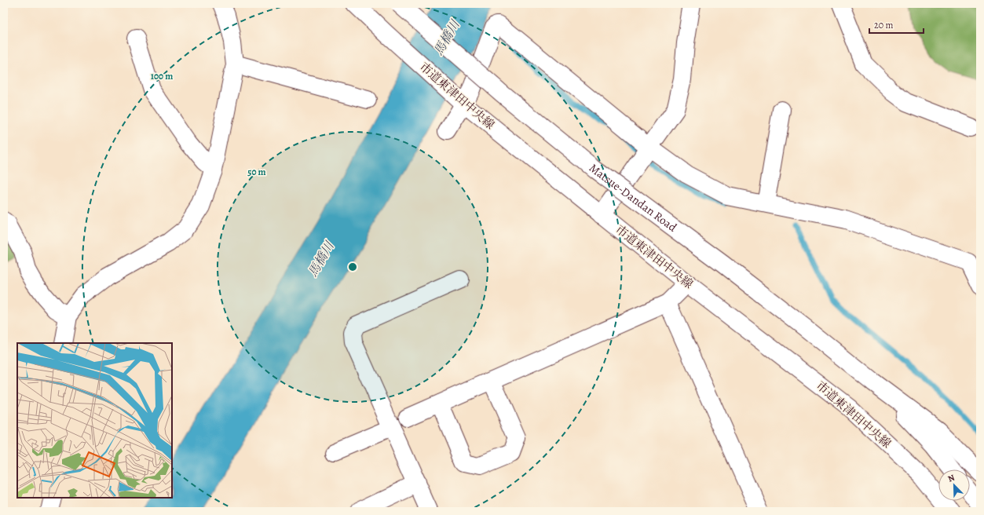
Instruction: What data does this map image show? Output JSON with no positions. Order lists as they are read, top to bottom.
{
  "streets": {
    "main road": ["市道東津田中央線", "Matsue-Dandan Road"]
  },
  "water": ["馬橋川"],
  "scale_bar": "20 m",
  "north": "top left",
  "rings": ["100 m", "50 m"]
}
